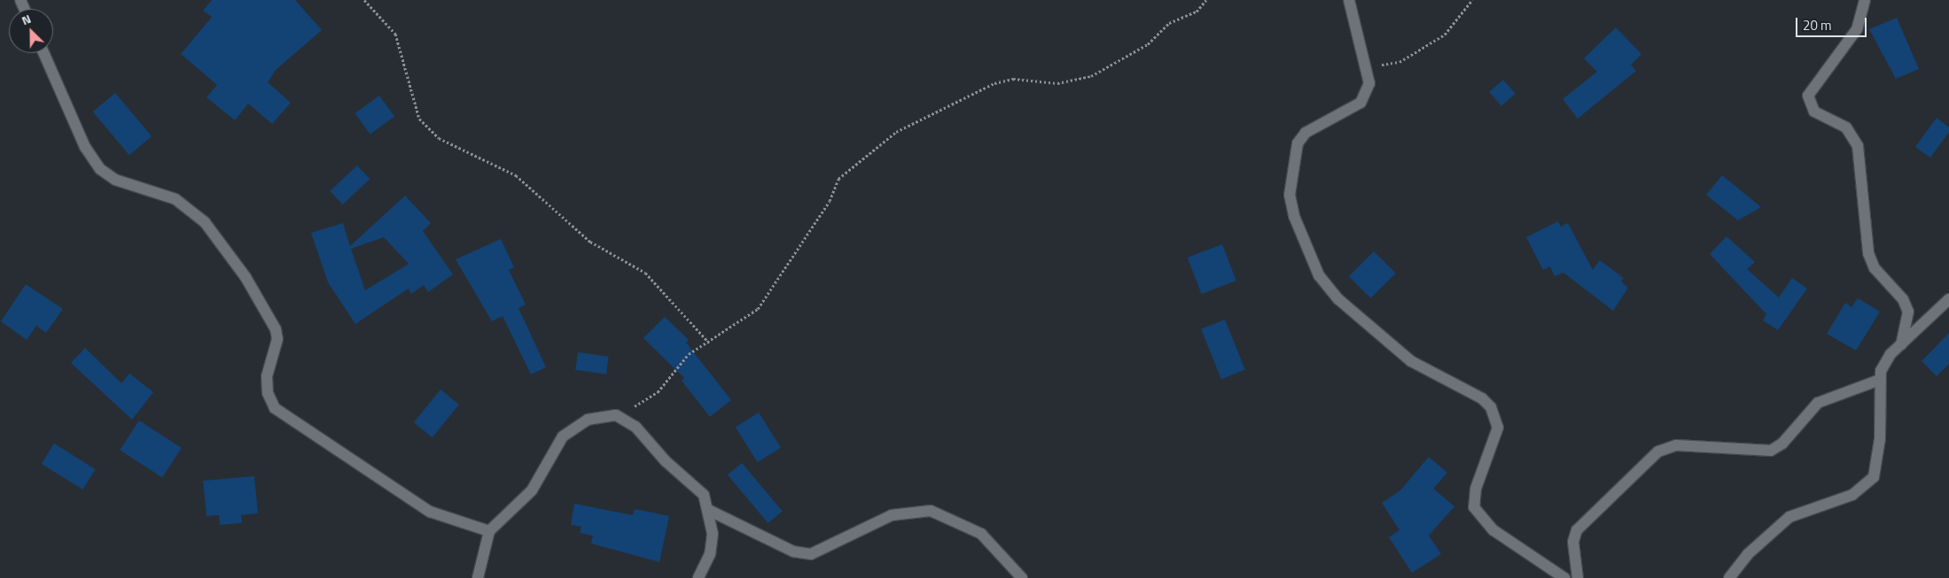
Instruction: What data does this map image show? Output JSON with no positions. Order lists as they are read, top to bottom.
{
  "scale_bar": "20 m",
  "north": "top left"
}
